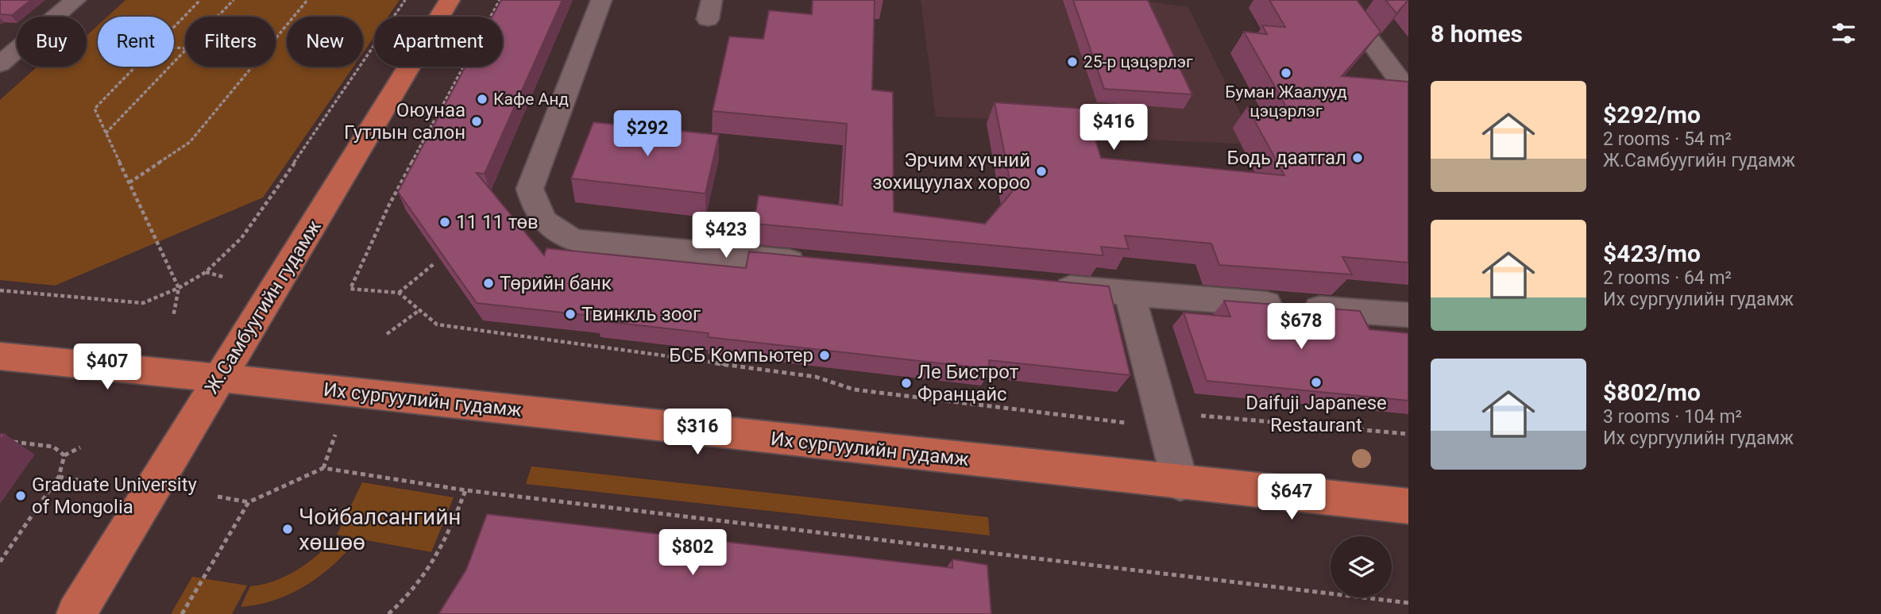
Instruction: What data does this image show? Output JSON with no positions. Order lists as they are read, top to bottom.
{
  "streets": {
    "main road": ["Ж.Самбуугийн гудамж", "Их сургуулийн гудамж"]
  },
  "crossings": [
    ["Ж.Самбуугийн гудамж", "Их сургуулийн гудамж"]
  ],
  "places": [
    "25-р цэцэрлэг",
    "Буман Жаалууд цэцэрлэг",
    "Кафе Анд",
    "Оюунаа Гутлын салон",
    "Бодь даатгал",
    "Эрчим хүчний зохицуулах хороо",
    "11 11 төв",
    "Төрийн банк",
    "Твинкль зоог",
    "БСБ Компьютер",
    "Daifuji Japanese Restaurant",
    "Ле Бистрот Францайс",
    "Graduate University of Mongolia",
    "Чойбалсангийн хөшөө"
  ],
  "page": {
    "heading": "8 homes",
    "chip": [
      "Buy",
      "Rent",
      "Filters",
      "New",
      "Apartment"
    ],
    "list": [
      {
        "name": "$292/mo",
        "note": "2 rooms · 54 m² · Ж.Самбуугийн гудамж"
      },
      {
        "name": "$423/mo",
        "note": "2 rooms · 64 m² · Их сургуулийн гудамж"
      },
      {
        "name": "$802/mo",
        "note": "3 rooms · 104 m² · Их сургуулийн гудамж"
      }
    ],
    "price": [
      "$416",
      "$292",
      "$423",
      "$678",
      "$407",
      "$316",
      "$647",
      "$802"
    ]
  }
}
